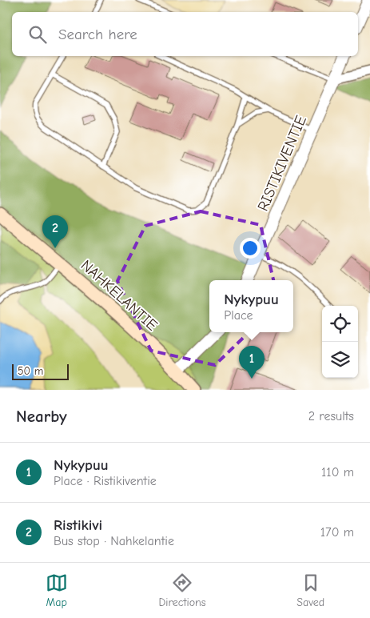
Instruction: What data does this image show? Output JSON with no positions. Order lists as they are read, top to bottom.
{
  "streets": {
    "main road": ["NAHKELANTIE"],
    "street": ["RISTIKIVENTIE"]
  },
  "scale_bar": "50 m",
  "page": {
    "search": "Search here",
    "pins": ["2", "1"],
    "popup": ["Nykypuu", "Place"],
    "scale": "50 m",
    "heading": ["Nearby", "2 results"],
    "list": [
      {
        "mark": "1",
        "name": "Nykypuu",
        "note": "Place · Ristikiventie",
        "value": "110 m"
      },
      {
        "mark": "2",
        "name": "Ristikivi",
        "note": "Bus stop · Nahkelantie",
        "value": "170 m"
      }
    ],
    "nav": ["Map", "Directions", "Saved"]
  }
}
